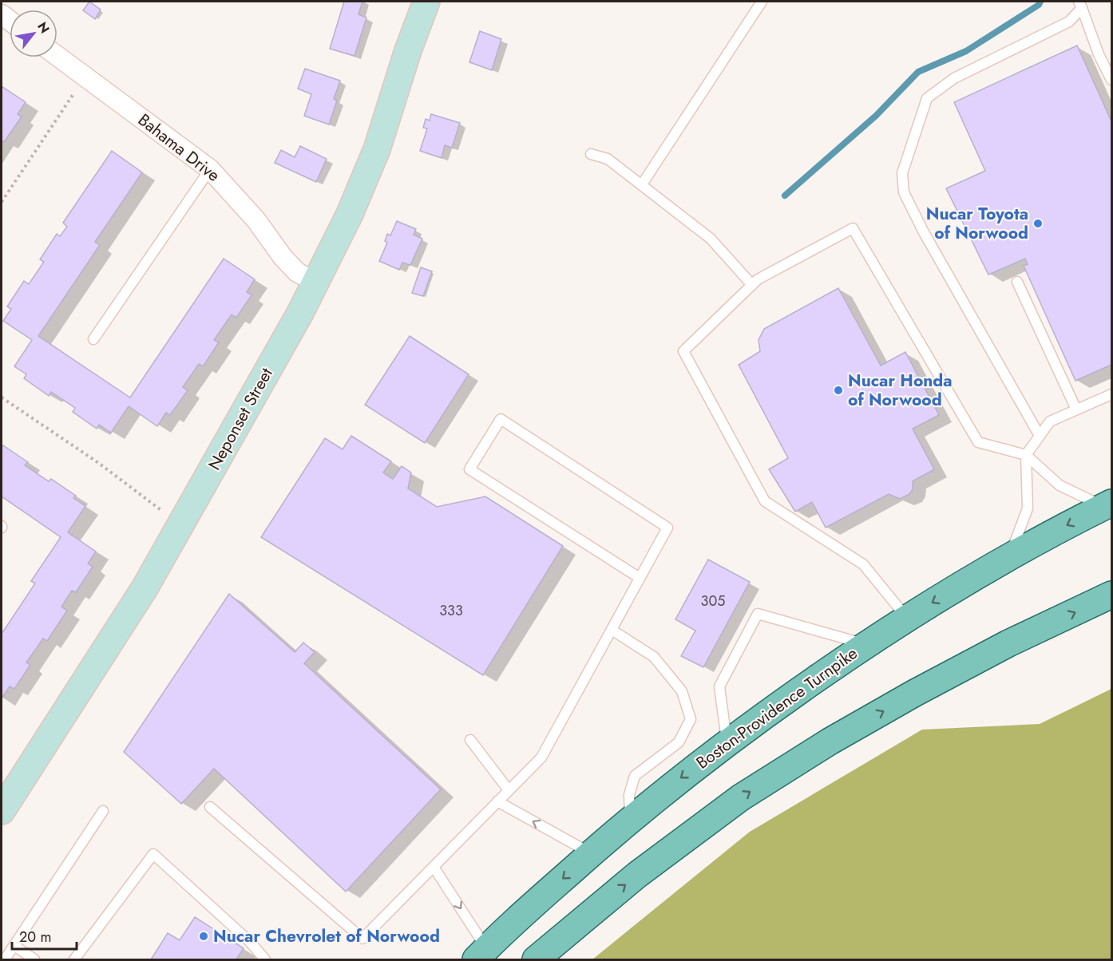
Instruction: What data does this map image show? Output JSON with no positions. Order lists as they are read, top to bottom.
{
  "streets": {
    "main road": ["Boston-Providence Turnpike"],
    "street": ["Bahama Drive", "Neponset Street"]
  },
  "crossings": [
    ["Bahama Drive", "Neponset Street"]
  ],
  "places": ["Nucar Toyota of Norwood", "Nucar Honda of Norwood", "Nucar Chevrolet of Norwood"],
  "house_numbers": ["305", "333"],
  "scale_bar": "20 m",
  "north": "top right"
}
